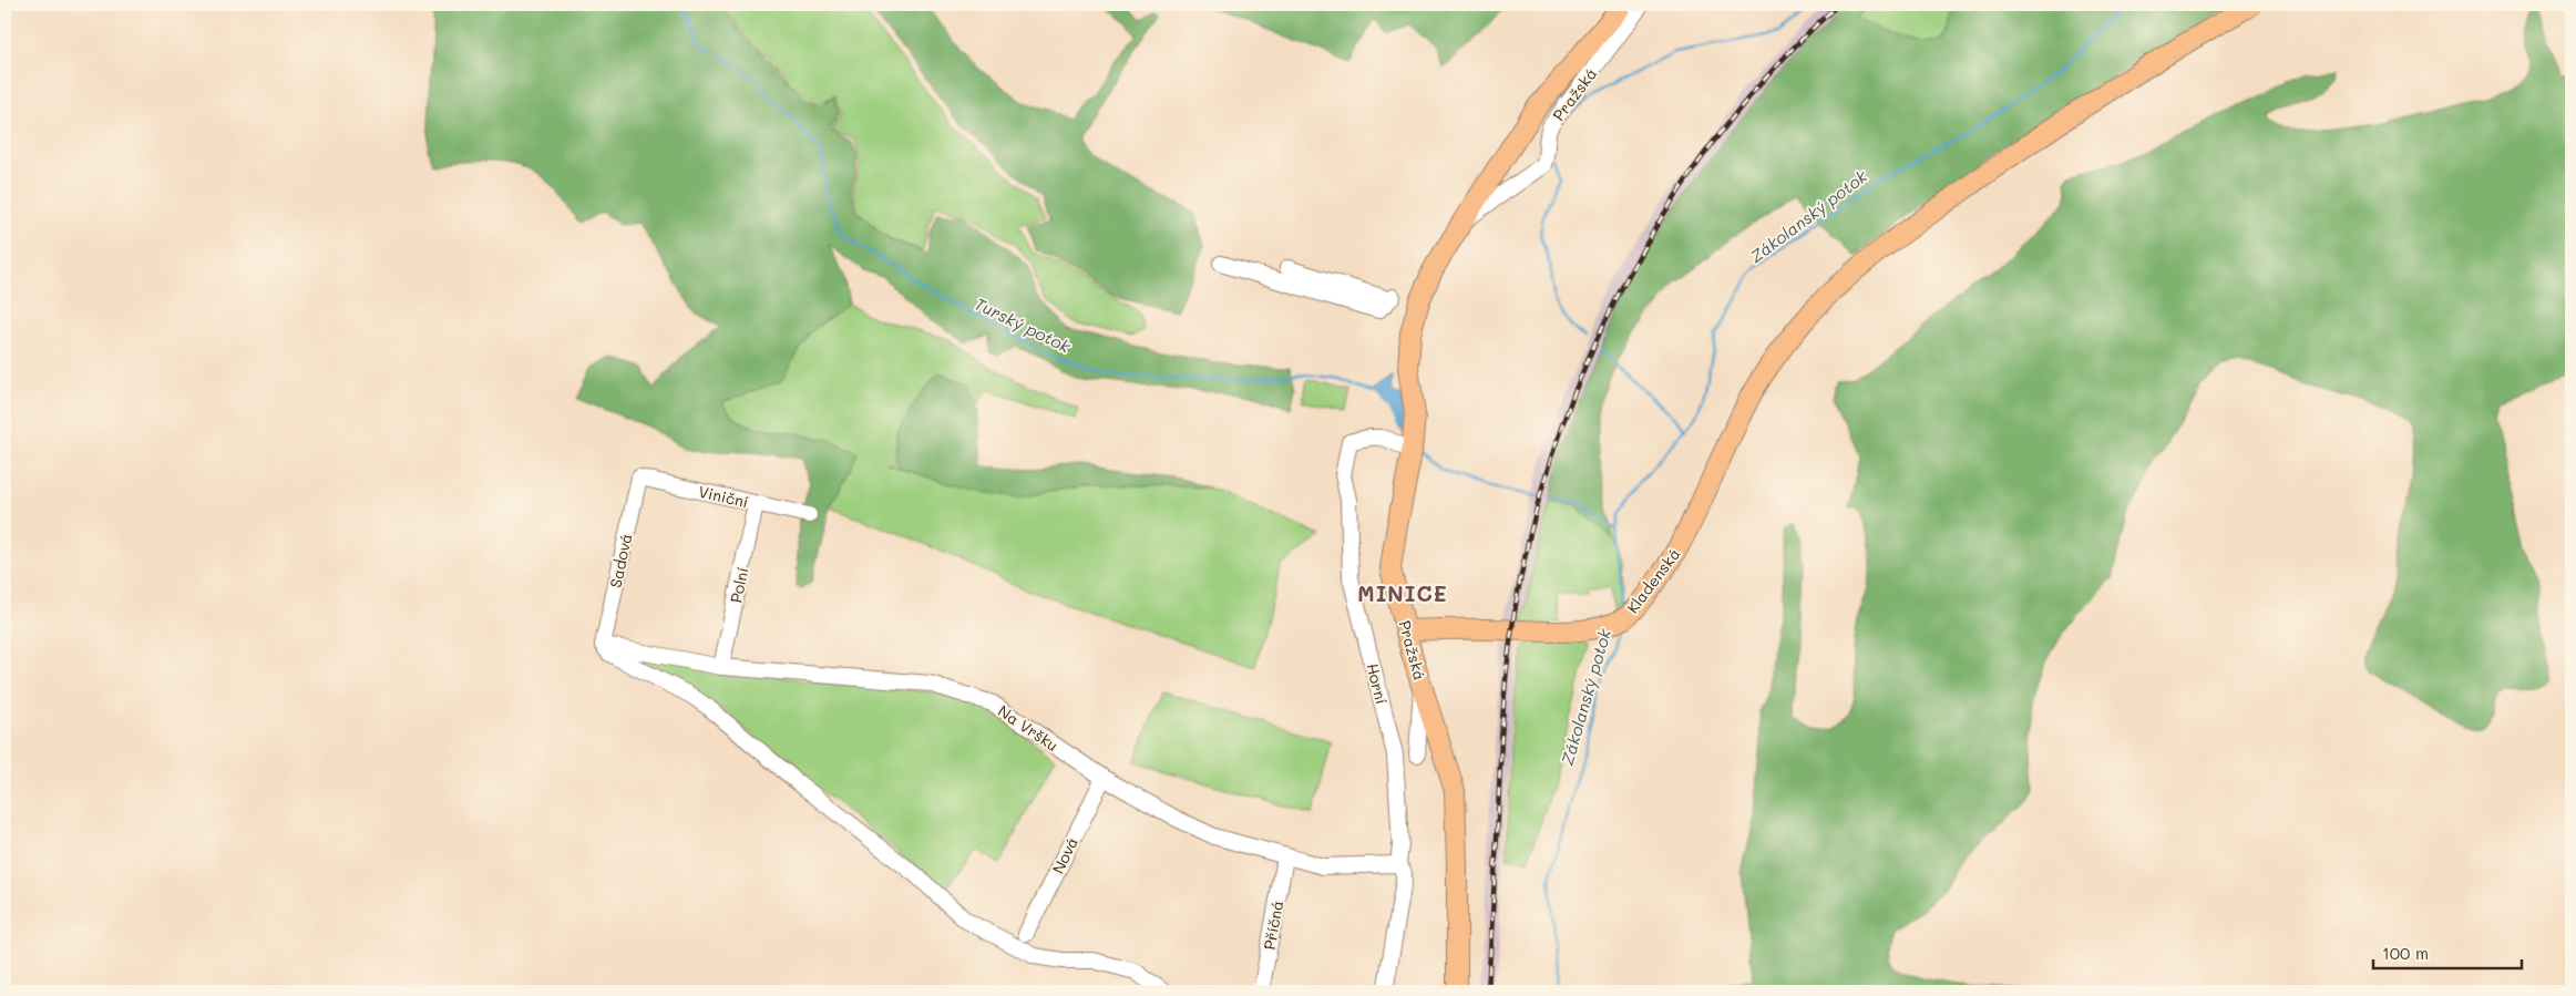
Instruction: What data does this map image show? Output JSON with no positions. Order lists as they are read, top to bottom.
{
  "streets": {
    "main road": ["Pražská", "Kladenská"],
    "street": [
      "Viniční",
      "Sadová",
      "Polní",
      "Horní",
      "Na Vršku",
      "Nová",
      "Příčná"
    ]
  },
  "crossings": [
    ["Pražská", "Kladenská"],
    ["Pražská", "Horní"],
    ["Viniční", "Sadová"],
    ["Viniční", "Polní"],
    ["Sadová", "Na Vršku"],
    ["Polní", "Na Vršku"],
    ["Horní", "Na Vršku"],
    ["Na Vršku", "Nová"],
    ["Na Vršku", "Příčná"]
  ],
  "districts": ["MINICE"],
  "water": ["Zákolanský potok", "Turský potok"],
  "scale_bar": "100 m"
}
